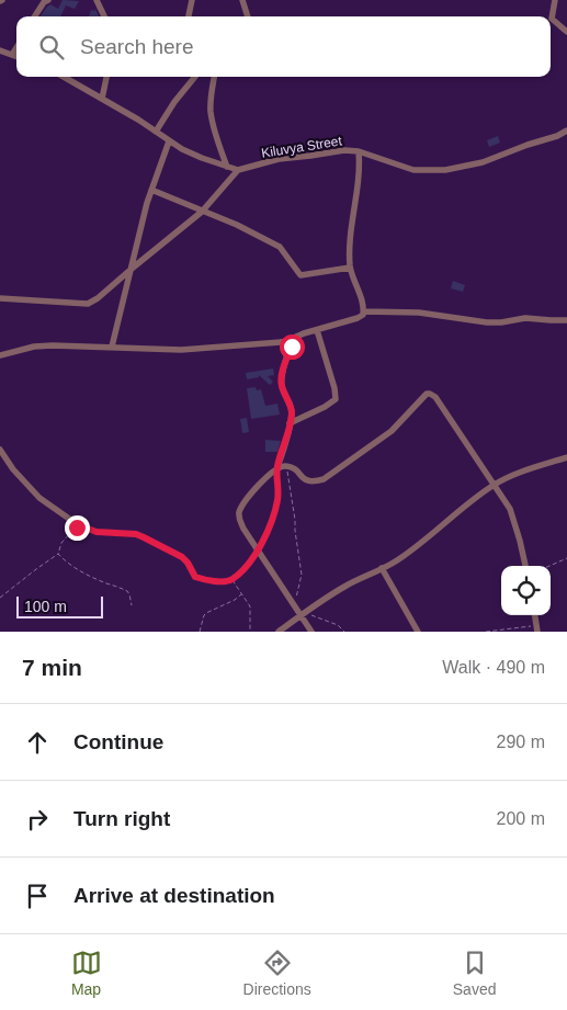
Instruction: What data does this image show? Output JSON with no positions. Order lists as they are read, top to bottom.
{
  "streets": {
    "street": ["Kiluvya Street"]
  },
  "scale_bar": "100 m",
  "page": {
    "search": "Search here",
    "scale": "100 m",
    "heading": ["7 min", "Walk · 490 m"],
    "list": [
      ["Continue", "290 m"],
      ["Turn right", "200 m"],
      "Arrive at destination"
    ],
    "nav": ["Map", "Directions", "Saved"]
  }
}
